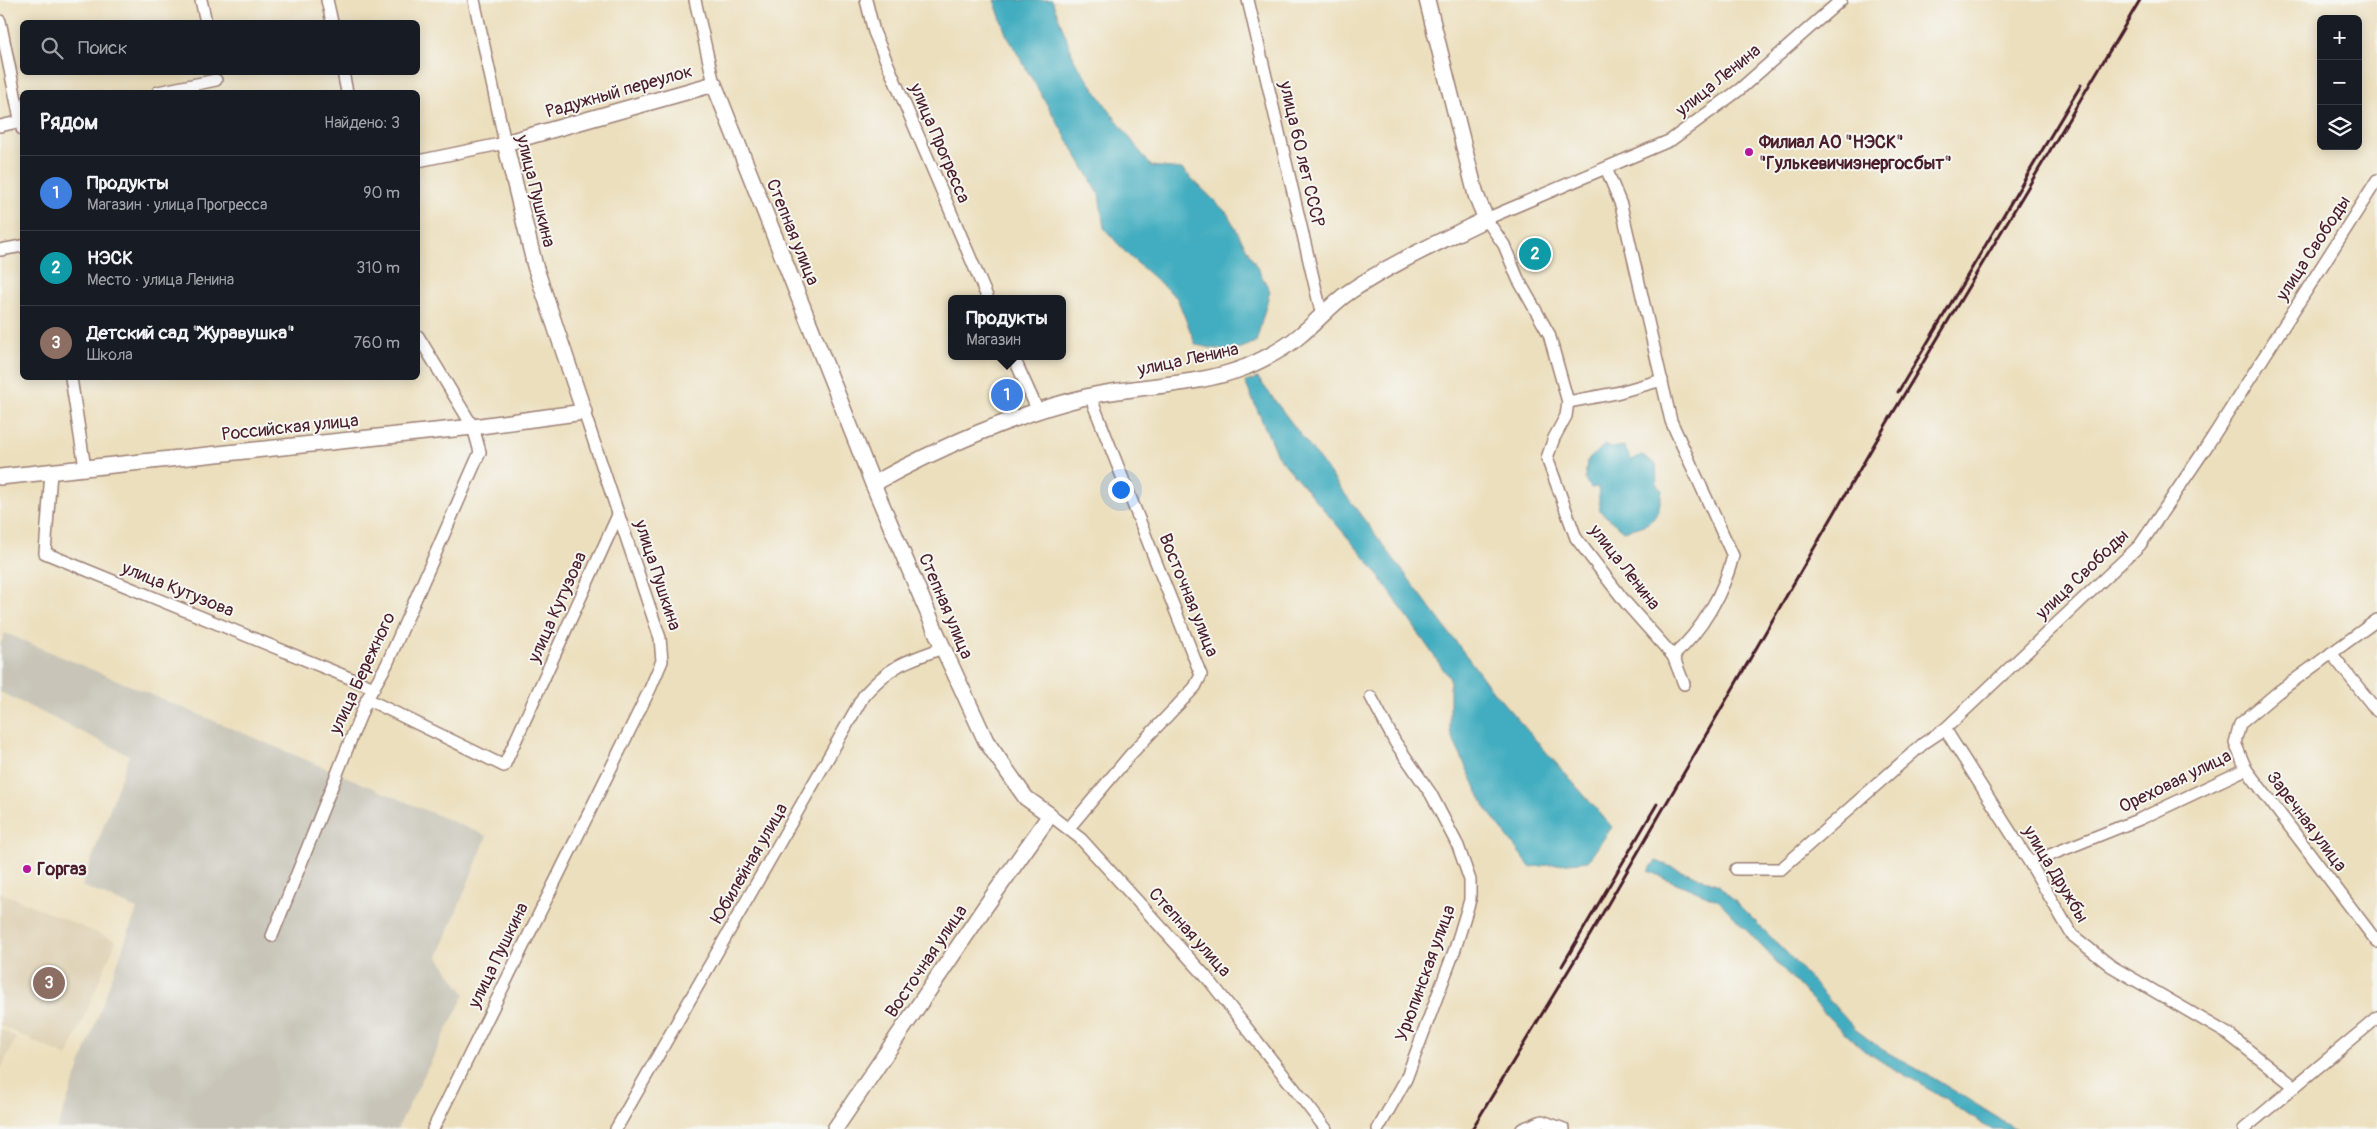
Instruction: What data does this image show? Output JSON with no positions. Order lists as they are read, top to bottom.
{
  "streets": {
    "street": [
      "улица Ленина",
      "Радужный переулок",
      "улица Прогресса",
      "улица 60 лет СССР",
      "улица Пушкина",
      "Степная улица",
      "улица Свободы",
      "Российская улица",
      "улица Кутузова",
      "Восточная улица",
      "улица Бережного",
      "Ореховая улица",
      "Заречная улица",
      "Юбилейная улица",
      "улица Дружбы",
      "Урюпинская улица"
    ]
  },
  "crossings": [
    ["улица Ленина", "улица 60 лет СССР"],
    ["улица Ленина", "Степная улица"],
    ["улица Ленина", "Восточная улица"],
    ["Радужный переулок", "улица Пушкина"],
    ["Радужный переулок", "Степная улица"],
    ["улица Пушкина", "Российская улица"],
    ["улица Пушкина", "улица Кутузова"],
    ["Степная улица", "Восточная улица"],
    ["Степная улица", "Юбилейная улица"],
    ["улица Свободы", "улица Дружбы"],
    ["Российская улица", "улица Кутузова"],
    ["Российская улица", "улица Бережного"],
    ["улица Кутузова", "улица Бережного"],
    ["Ореховая улица", "Заречная улица"],
    ["Ореховая улица", "улица Дружбы"]
  ],
  "places": ["Филиал АО \"НЭСК\" \"Гулькевичиэнергосбыт\"", "Горгаз"],
  "page": {
    "map_buttons": ["+", "−"],
    "search": "Поиск",
    "heading": ["Рядом", "Найдено: 3"],
    "list": [
      {
        "mark": "1",
        "name": "Продукты",
        "note": "Магазин · улица Прогресса",
        "value": "90 m"
      },
      {
        "mark": "2",
        "name": "НЭСК",
        "note": "Место · улица Ленина",
        "value": "310 m"
      },
      {
        "mark": "3",
        "name": "Детский сад \"Журавушка\"",
        "note": "Школа",
        "value": "760 m"
      }
    ],
    "pins": ["2", "1", "3"],
    "popup": ["Продукты", "Магазин"]
  }
}
